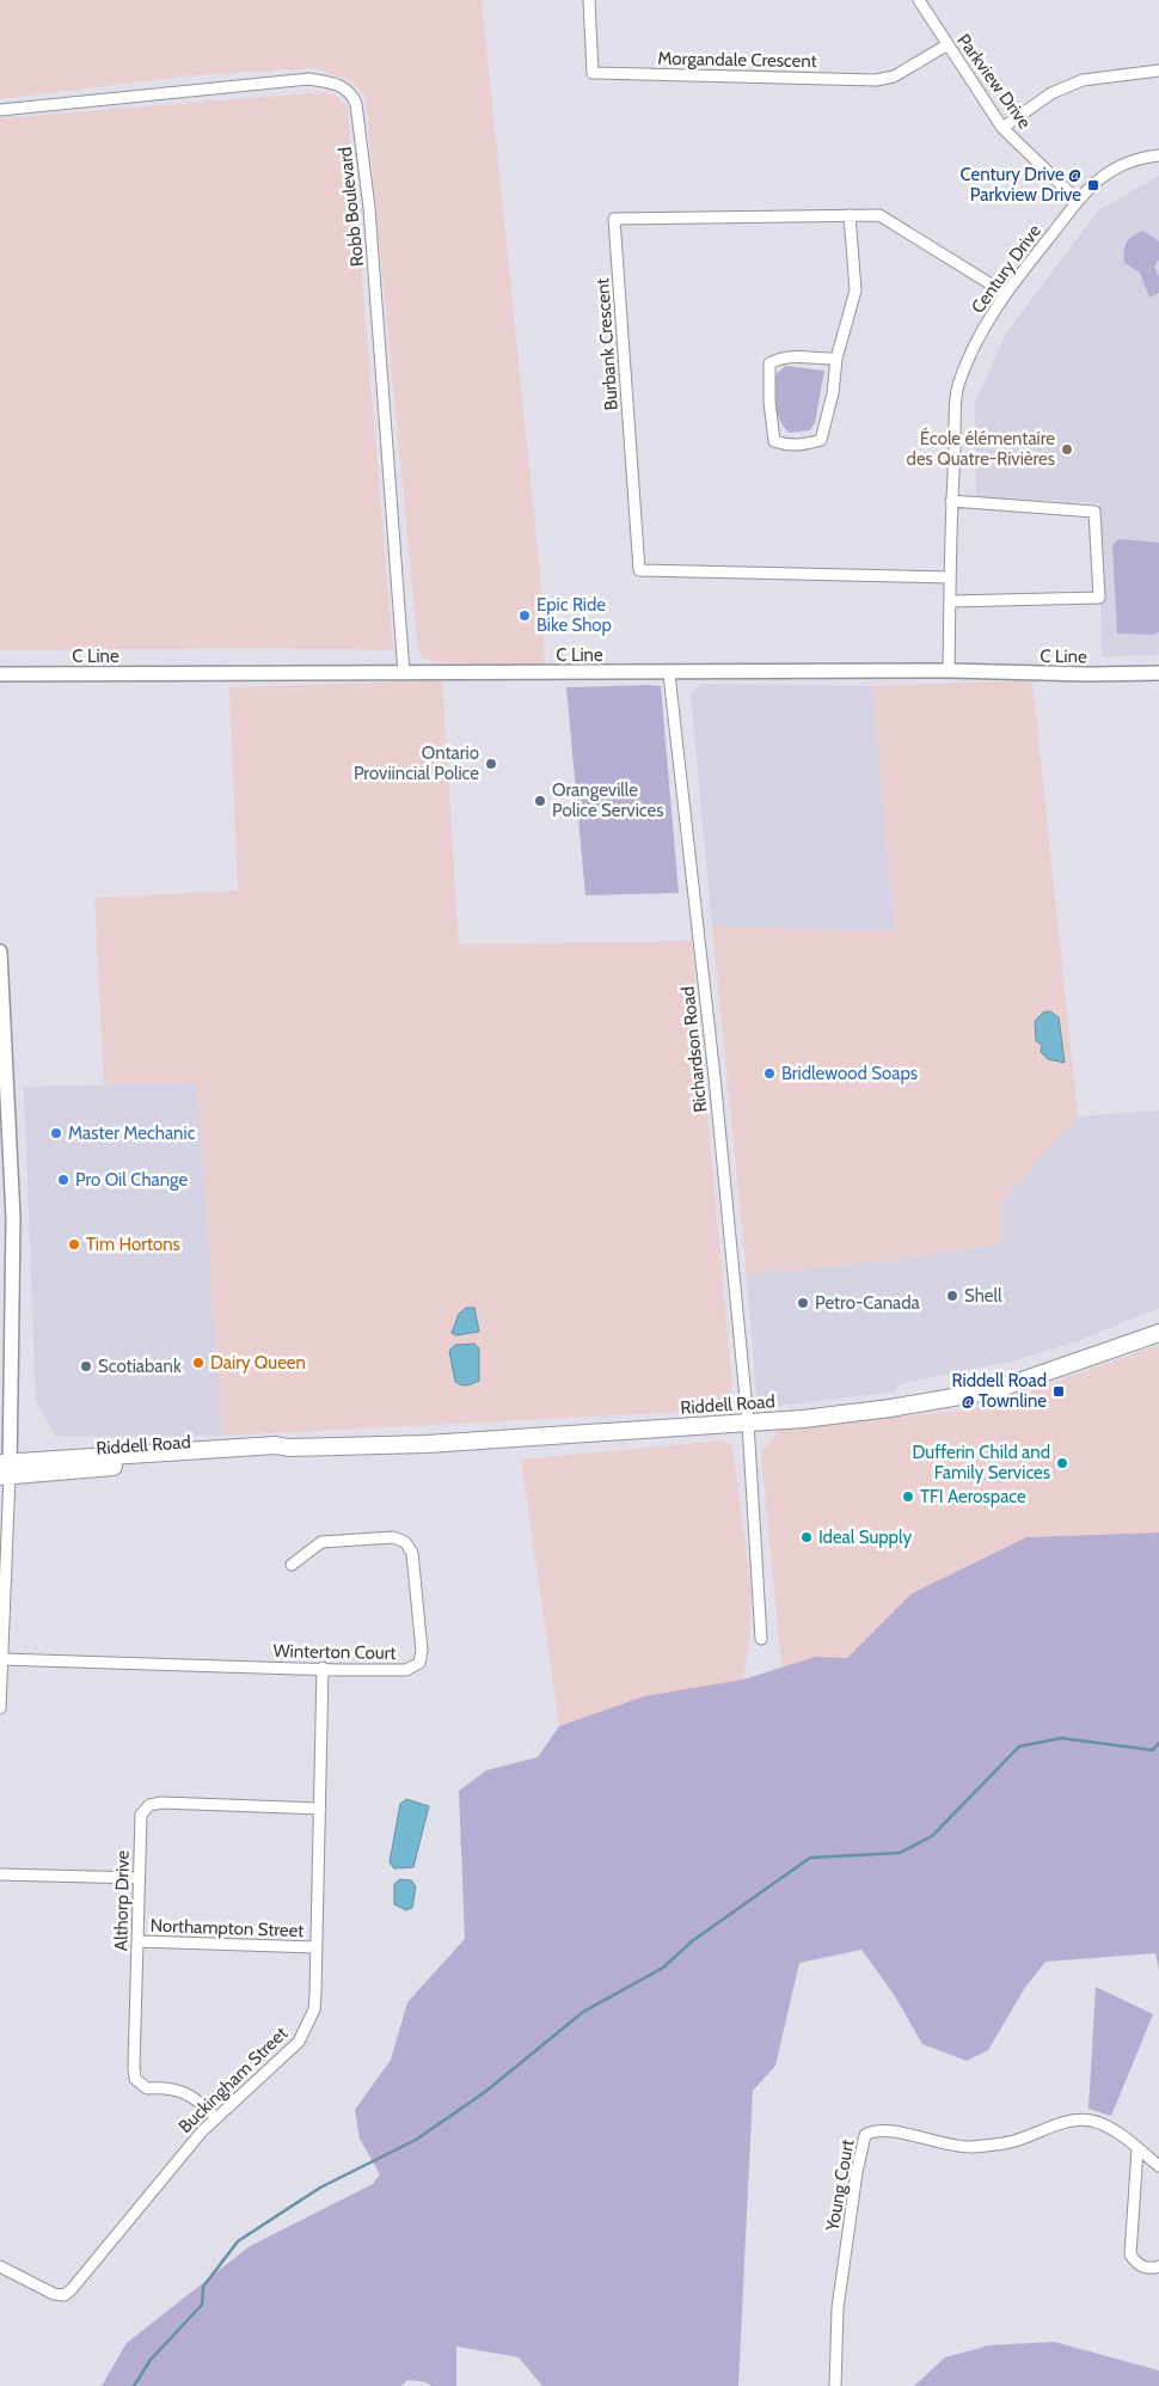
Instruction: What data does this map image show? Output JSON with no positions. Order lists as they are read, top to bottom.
{
  "streets": {
    "main road": ["Riddell Road"],
    "street": [
      "Morgandale Crescent",
      "Parkview Drive",
      "Robb Boulevard",
      "Century Drive",
      "Burbank Crescent",
      "C Line",
      "Richardson Road",
      "Winterton Court",
      "Althorp Drive",
      "Northampton Street",
      "Buckingham Street",
      "Young Court"
    ]
  },
  "crossings": [
    ["Morgandale Crescent", "Parkview Drive"],
    ["Parkview Drive", "Century Drive"],
    ["Robb Boulevard", "C Line"],
    ["Century Drive", "Burbank Crescent"],
    ["Century Drive", "C Line"],
    ["C Line", "Richardson Road"],
    ["Richardson Road", "Riddell Road"],
    ["Winterton Court", "Buckingham Street"],
    ["Althorp Drive", "Northampton Street"],
    ["Althorp Drive", "Buckingham Street"],
    ["Northampton Street", "Buckingham Street"]
  ],
  "places": {
    "transit": ["Century Drive @ Parkview Drive", "Riddell Road @ Townline"],
    "other": [
      "École élémentaire des Quatre-Rivières",
      "Epic Ride Bike Shop",
      "Ontario Proviincial Police",
      "Orangeville Police Services",
      "Bridlewood Soaps",
      "Master Mechanic",
      "Pro Oil Change",
      "Tim Hortons",
      "Shell",
      "Petro-Canada",
      "Dairy Queen",
      "Scotiabank",
      "Dufferin Child and Family Services",
      "TFI Aerospace",
      "Ideal Supply"
    ]
  }
}
